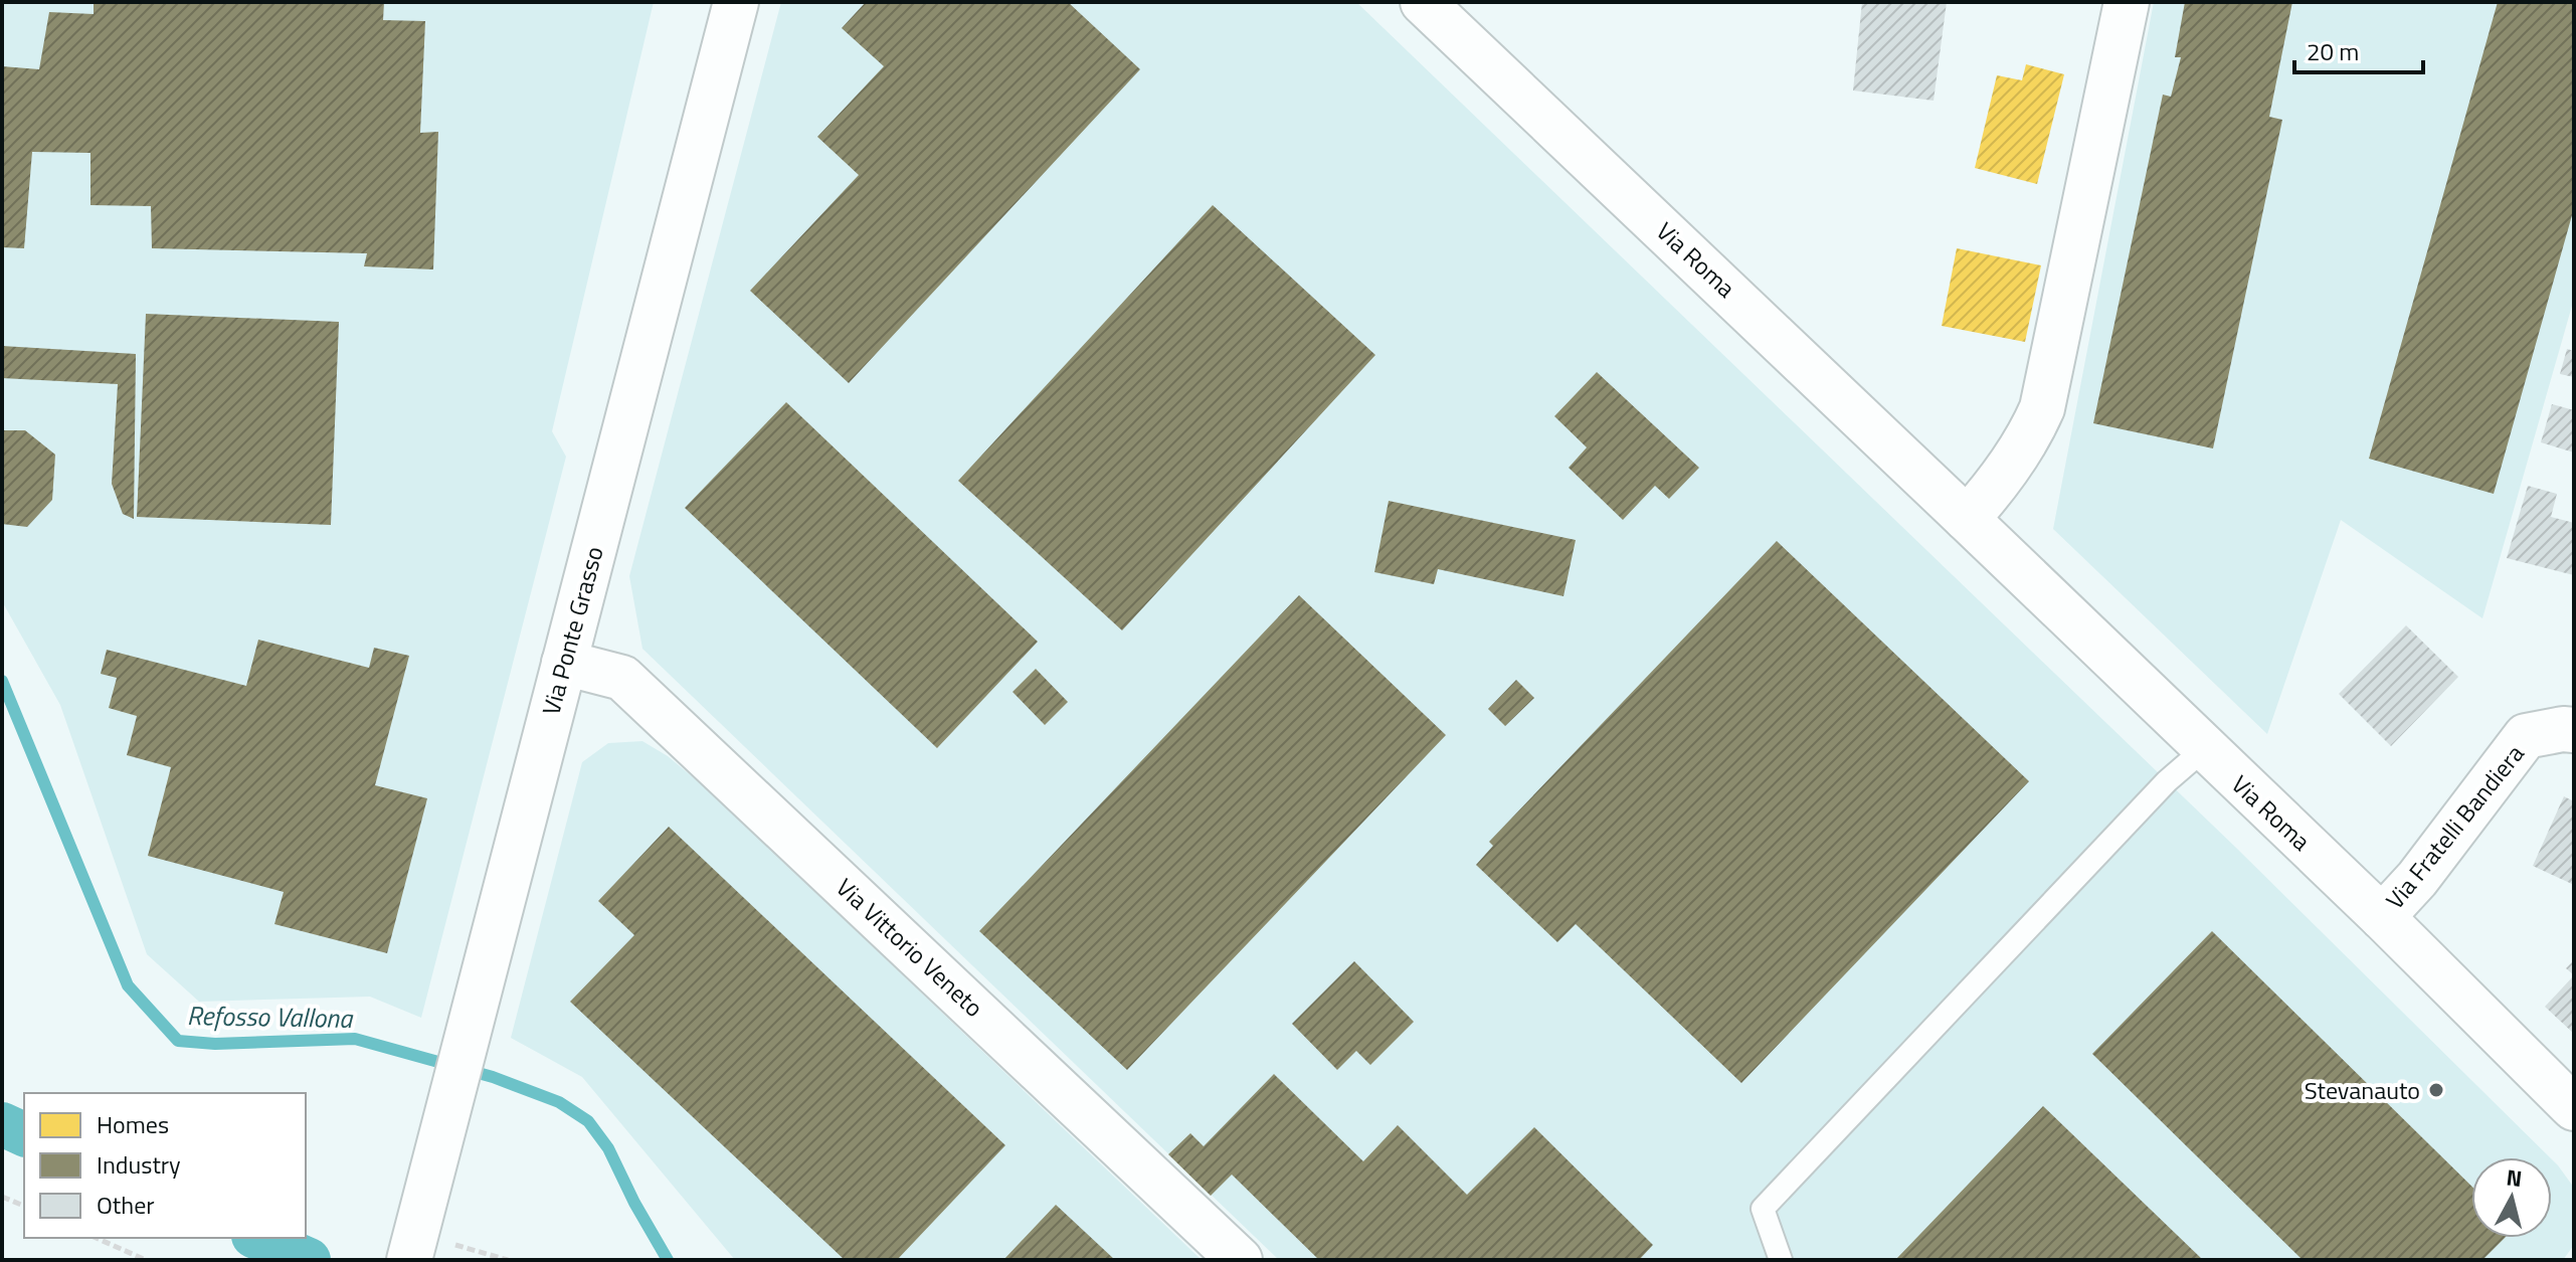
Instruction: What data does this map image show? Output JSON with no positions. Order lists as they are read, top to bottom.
{
  "streets": {
    "street": [
      "Via Roma",
      "Via Ponte Grasso",
      "Via Fratelli Bandiera",
      "Via Vittorio Veneto"
    ]
  },
  "crossings": [
    ["Via Roma", "Via Fratelli Bandiera"],
    ["Via Ponte Grasso", "Via Vittorio Veneto"]
  ],
  "water": ["Refosso Vallona"],
  "places": ["Stevanauto"],
  "legend": ["Homes", "Industry", "Other"],
  "scale_bar": "20 m",
  "north": "top"
}
